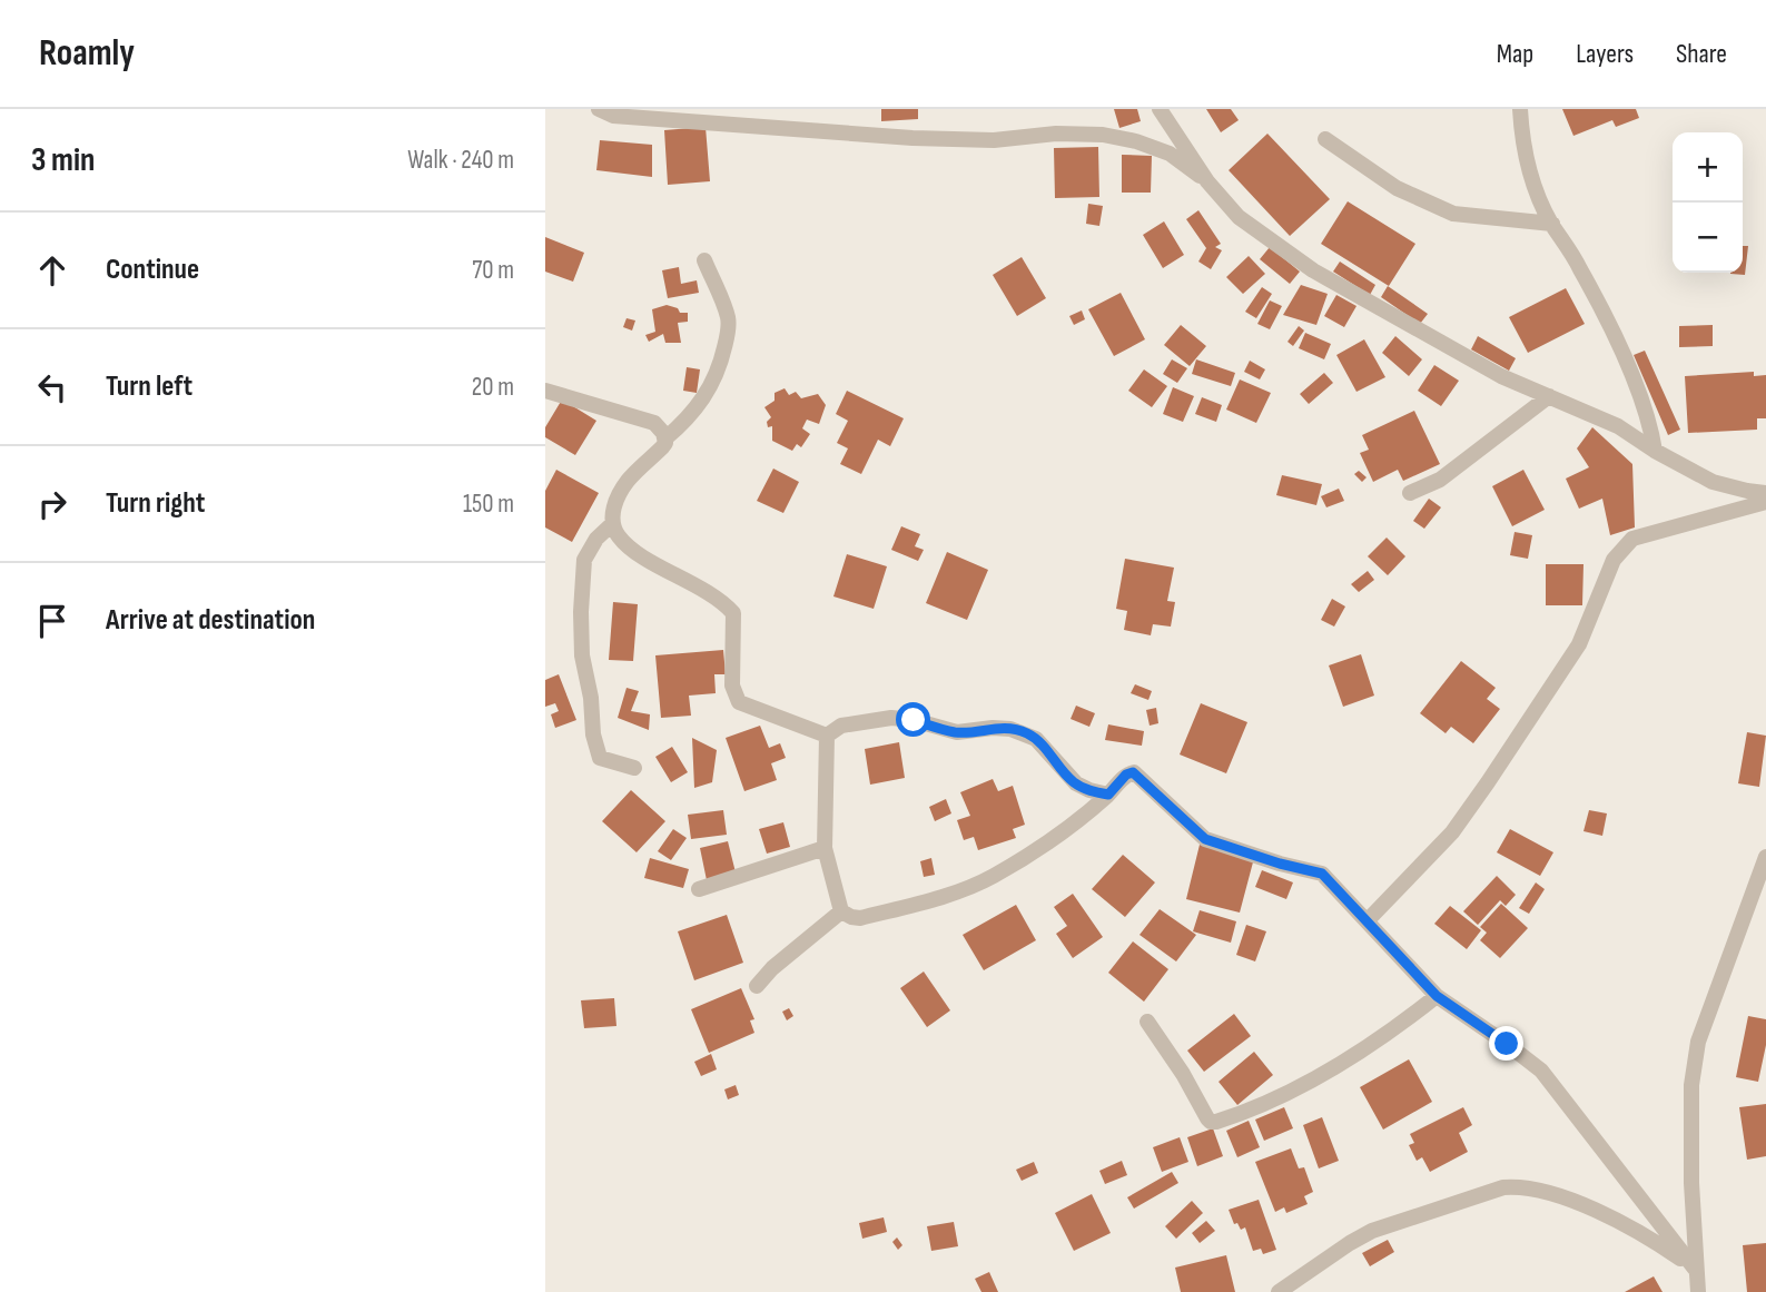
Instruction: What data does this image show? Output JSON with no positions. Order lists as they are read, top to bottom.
{
  "page": {
    "header": "Roamly",
    "nav": ["Map", "Layers", "Share"],
    "heading": ["3 min", "Walk · 240 m"],
    "map_buttons": ["+", "−"],
    "list": [
      ["Continue", "70 m"],
      ["Turn left", "20 m"],
      ["Turn right", "150 m"],
      "Arrive at destination"
    ]
  }
}
